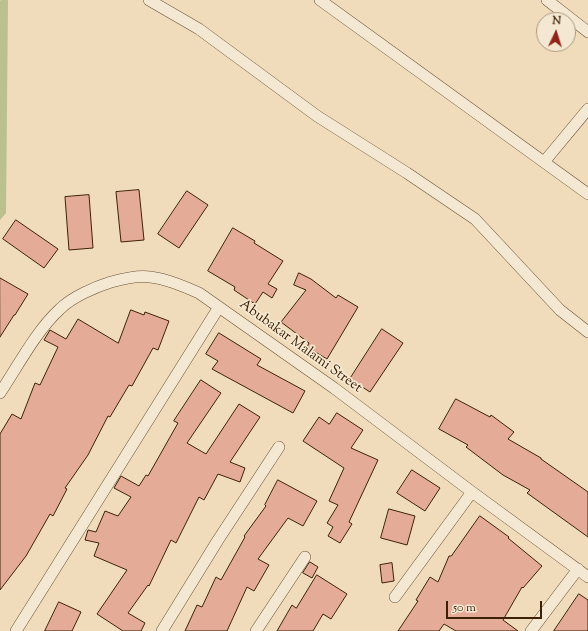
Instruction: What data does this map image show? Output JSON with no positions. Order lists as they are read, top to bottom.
{
  "streets": {
    "street": ["Abubakar Malami Street"]
  },
  "scale_bar": "50 m",
  "north": "top"
}
